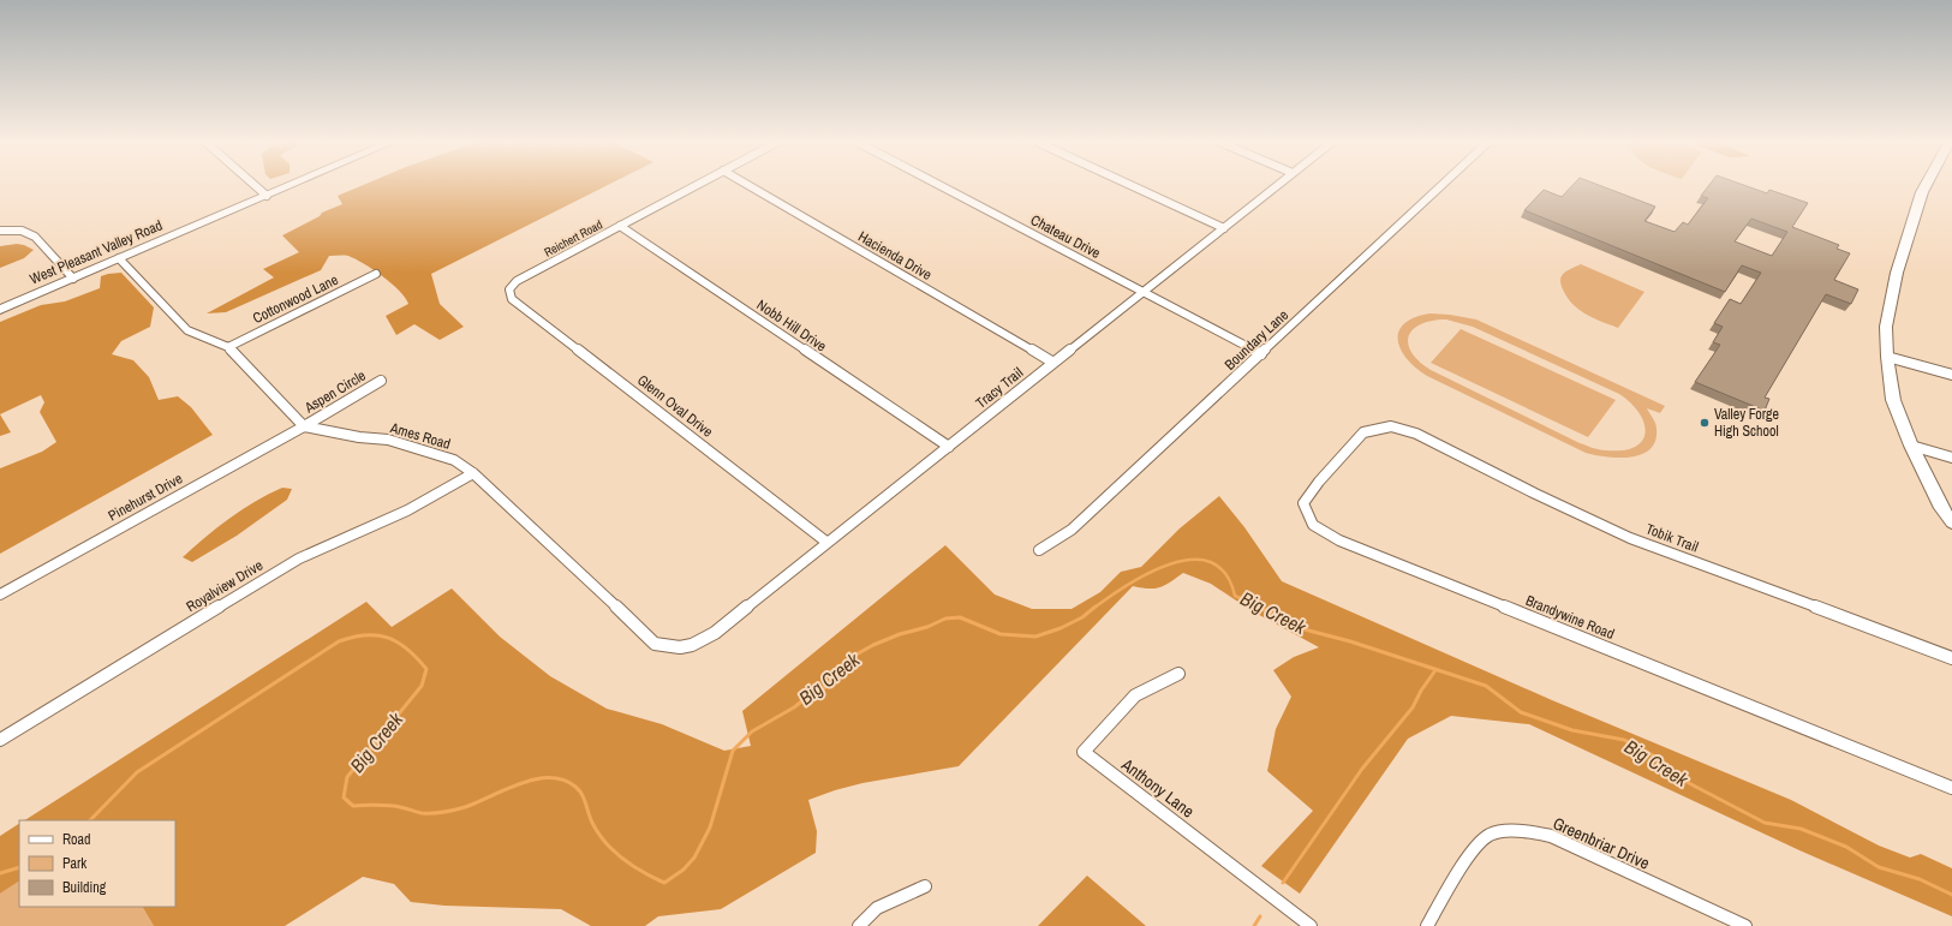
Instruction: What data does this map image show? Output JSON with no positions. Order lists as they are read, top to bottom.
{
  "streets": {
    "street": [
      "Chateau Drive",
      "Reichert Road",
      "West Pleasant Valley Road",
      "Hacienda Drive",
      "Cottonwood Lane",
      "Nobb Hill Drive",
      "Boundary Lane",
      "Tracy Trail",
      "Aspen Circle",
      "Glenn Oval Drive",
      "Ames Road",
      "Pinehurst Drive",
      "Tobik Trail",
      "Royalview Drive",
      "Brandywine Road",
      "Anthony Lane",
      "Greenbriar Drive"
    ]
  },
  "crossings": [
    ["Chateau Drive", "Boundary Lane"],
    ["Chateau Drive", "Tracy Trail"],
    ["Reichert Road", "Nobb Hill Drive"],
    ["Reichert Road", "Glenn Oval Drive"],
    ["Hacienda Drive", "Tracy Trail"],
    ["Nobb Hill Drive", "Tracy Trail"],
    ["Tracy Trail", "Glenn Oval Drive"],
    ["Tracy Trail", "Ames Road"],
    ["Aspen Circle", "Ames Road"],
    ["Aspen Circle", "Pinehurst Drive"],
    ["Ames Road", "Pinehurst Drive"],
    ["Ames Road", "Royalview Drive"],
    ["Tobik Trail", "Brandywine Road"]
  ],
  "water": ["Big Creek"],
  "places": ["Valley Forge High School"],
  "legend": ["Road", "Park", "Building"]
}
